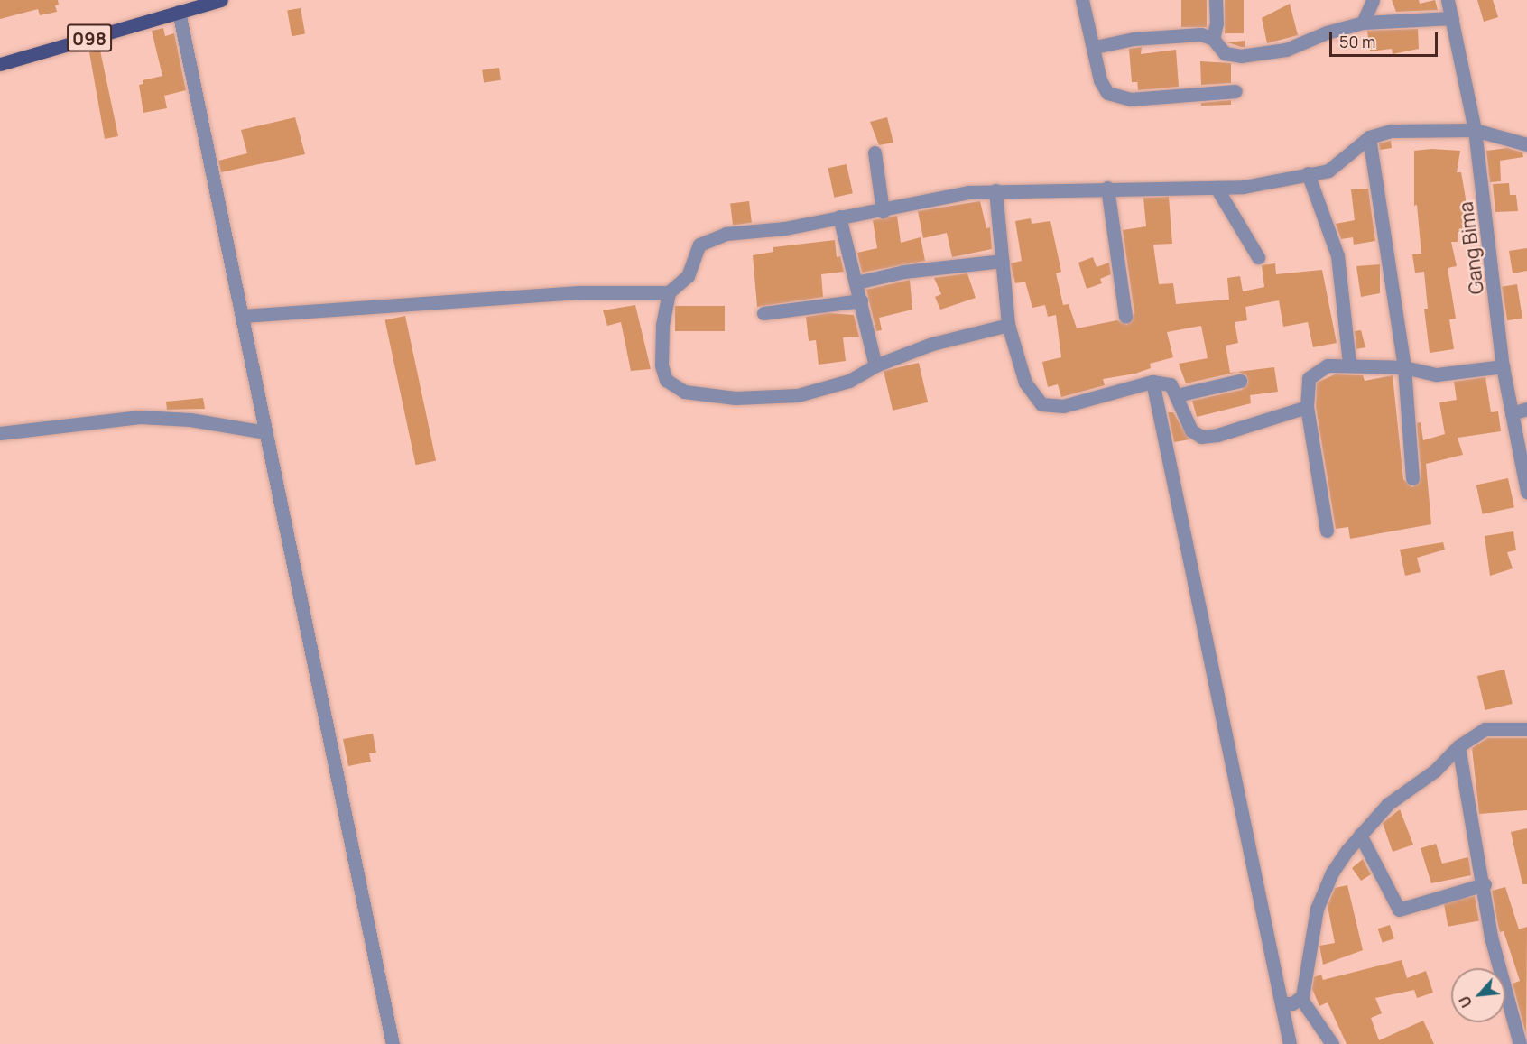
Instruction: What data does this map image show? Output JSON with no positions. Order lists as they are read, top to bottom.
{
  "streets": {
    "main road": ["098"],
    "street": ["Gang Bima"]
  },
  "scale_bar": "50 m",
  "north": "bottom left"
}
